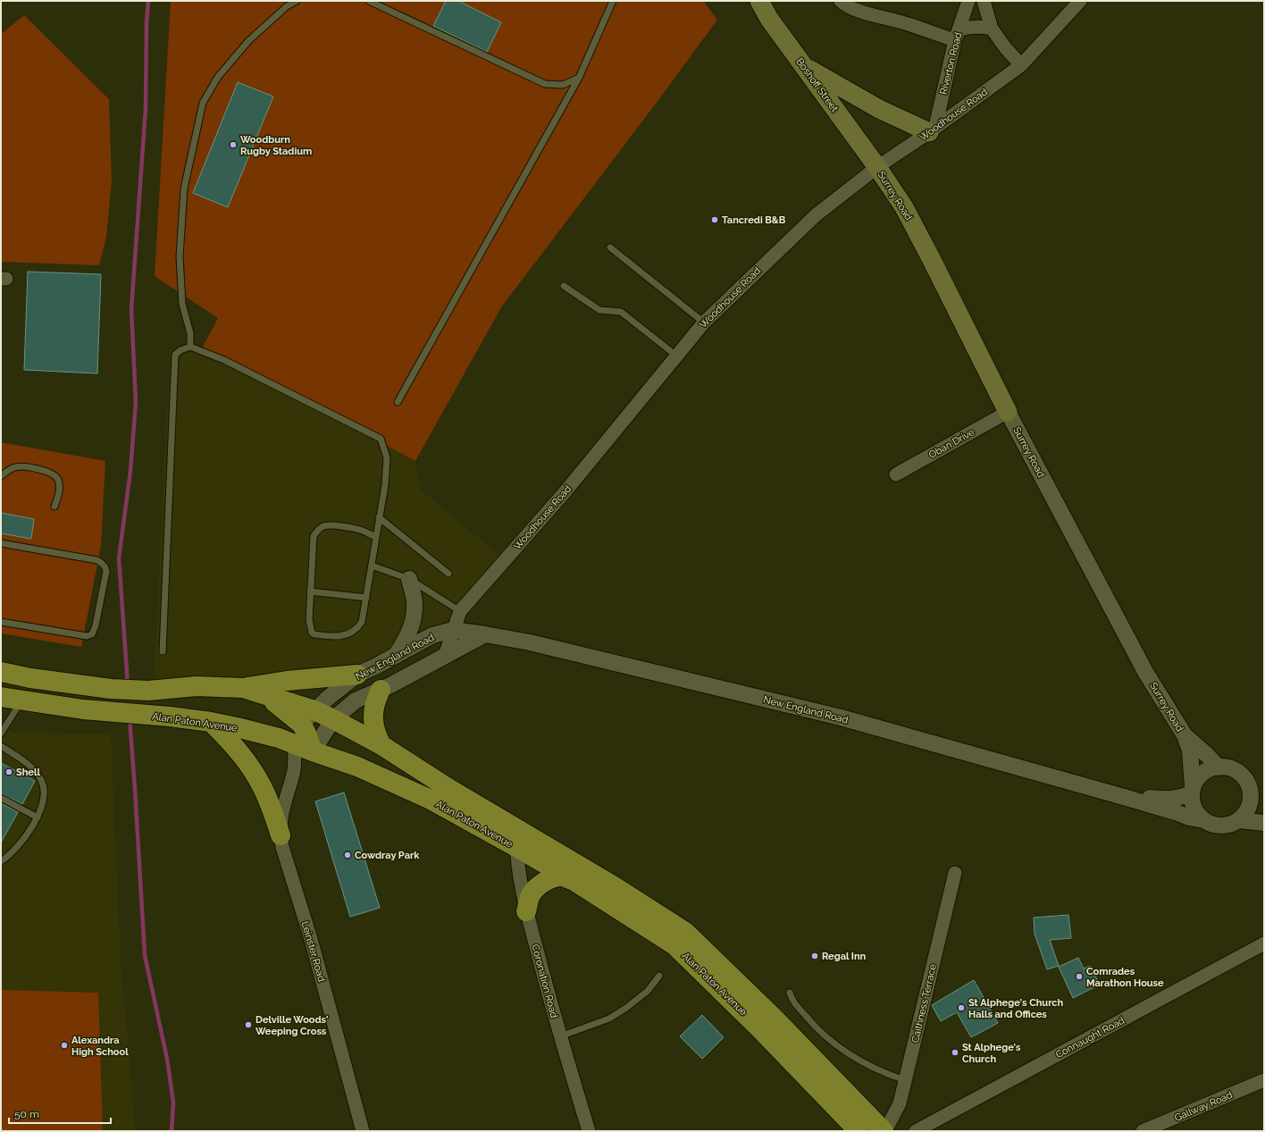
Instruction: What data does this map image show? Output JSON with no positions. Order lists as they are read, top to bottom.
{
  "streets": {
    "main road": ["Boshoff Street", "Surrey Road", "Alan Paton Avenue"],
    "street": [
      "Riverton Road",
      "Woodhouse Road",
      "Oban Drive",
      "New England Road",
      "Leinster Road",
      "Coronation Road",
      "Caithness Terrace",
      "Connaught Road",
      "Gallway Road"
    ]
  },
  "crossings": [
    ["Riverton Road", "Woodhouse Road"],
    ["Boshoff Street", "Woodhouse Road"],
    ["Boshoff Street", "Surrey Road"],
    ["Woodhouse Road", "Surrey Road"],
    ["Woodhouse Road", "New England Road"],
    ["Surrey Road", "Oban Drive"],
    ["Surrey Road", "New England Road"],
    ["New England Road", "Alan Paton Avenue"],
    ["New England Road", "Leinster Road"],
    ["Alan Paton Avenue", "Leinster Road"],
    ["Alan Paton Avenue", "Coronation Road"],
    ["Alan Paton Avenue", "Caithness Terrace"]
  ],
  "places": [
    "Woodburn Rugby Stadium",
    "Tancredi B&B",
    "Shell",
    "Cowdray Park",
    "Regal Inn",
    "Comrades Marathon House",
    "St Alphege's Church Halls and Offices",
    "Delville Woods' Weeping Cross",
    "Alexandra High School",
    "St Alphege's Church"
  ],
  "scale_bar": "50 m"
}
